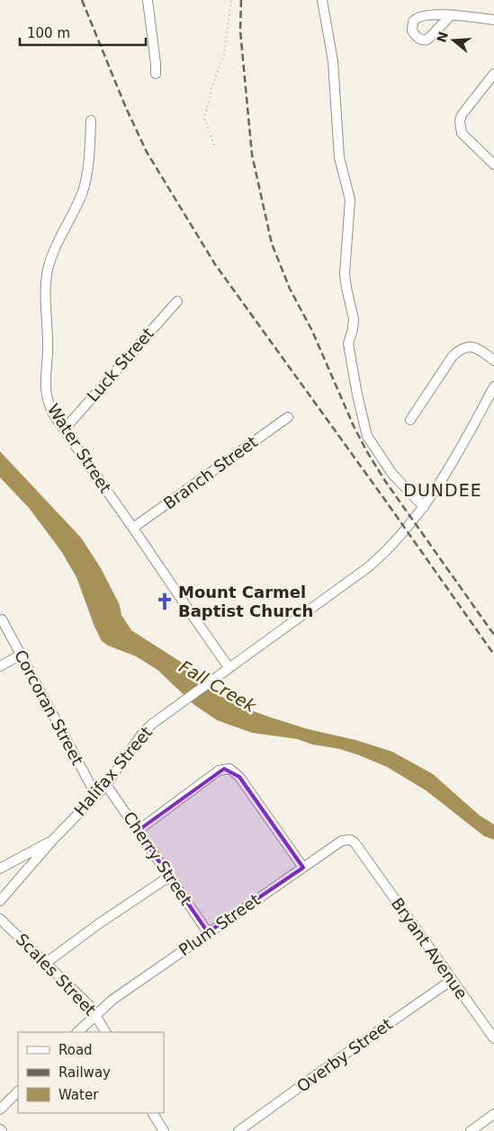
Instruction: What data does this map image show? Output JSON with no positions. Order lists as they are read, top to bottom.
{
  "streets": {
    "street": [
      "Luck Street",
      "Water Street",
      "Branch Street",
      "Corcoran Street",
      "Halifax Street",
      "Cherry Street",
      "Plum Street",
      "Bryant Avenue",
      "Scales Street",
      "Overby Street"
    ]
  },
  "crossings": [
    ["Luck Street", "Water Street"],
    ["Water Street", "Branch Street"],
    ["Water Street", "Halifax Street"],
    ["Corcoran Street", "Halifax Street"],
    ["Halifax Street", "Cherry Street"],
    ["Cherry Street", "Plum Street"],
    ["Plum Street", "Bryant Avenue"],
    ["Plum Street", "Scales Street"],
    ["Bryant Avenue", "Overby Street"]
  ],
  "districts": ["DUNDEE"],
  "water": ["Fall Creek"],
  "places": {
    "church": ["Mount Carmel Baptist Church"]
  },
  "legend": ["Road", "Railway", "Water"],
  "scale_bar": "100 m",
  "north": "left"
}
